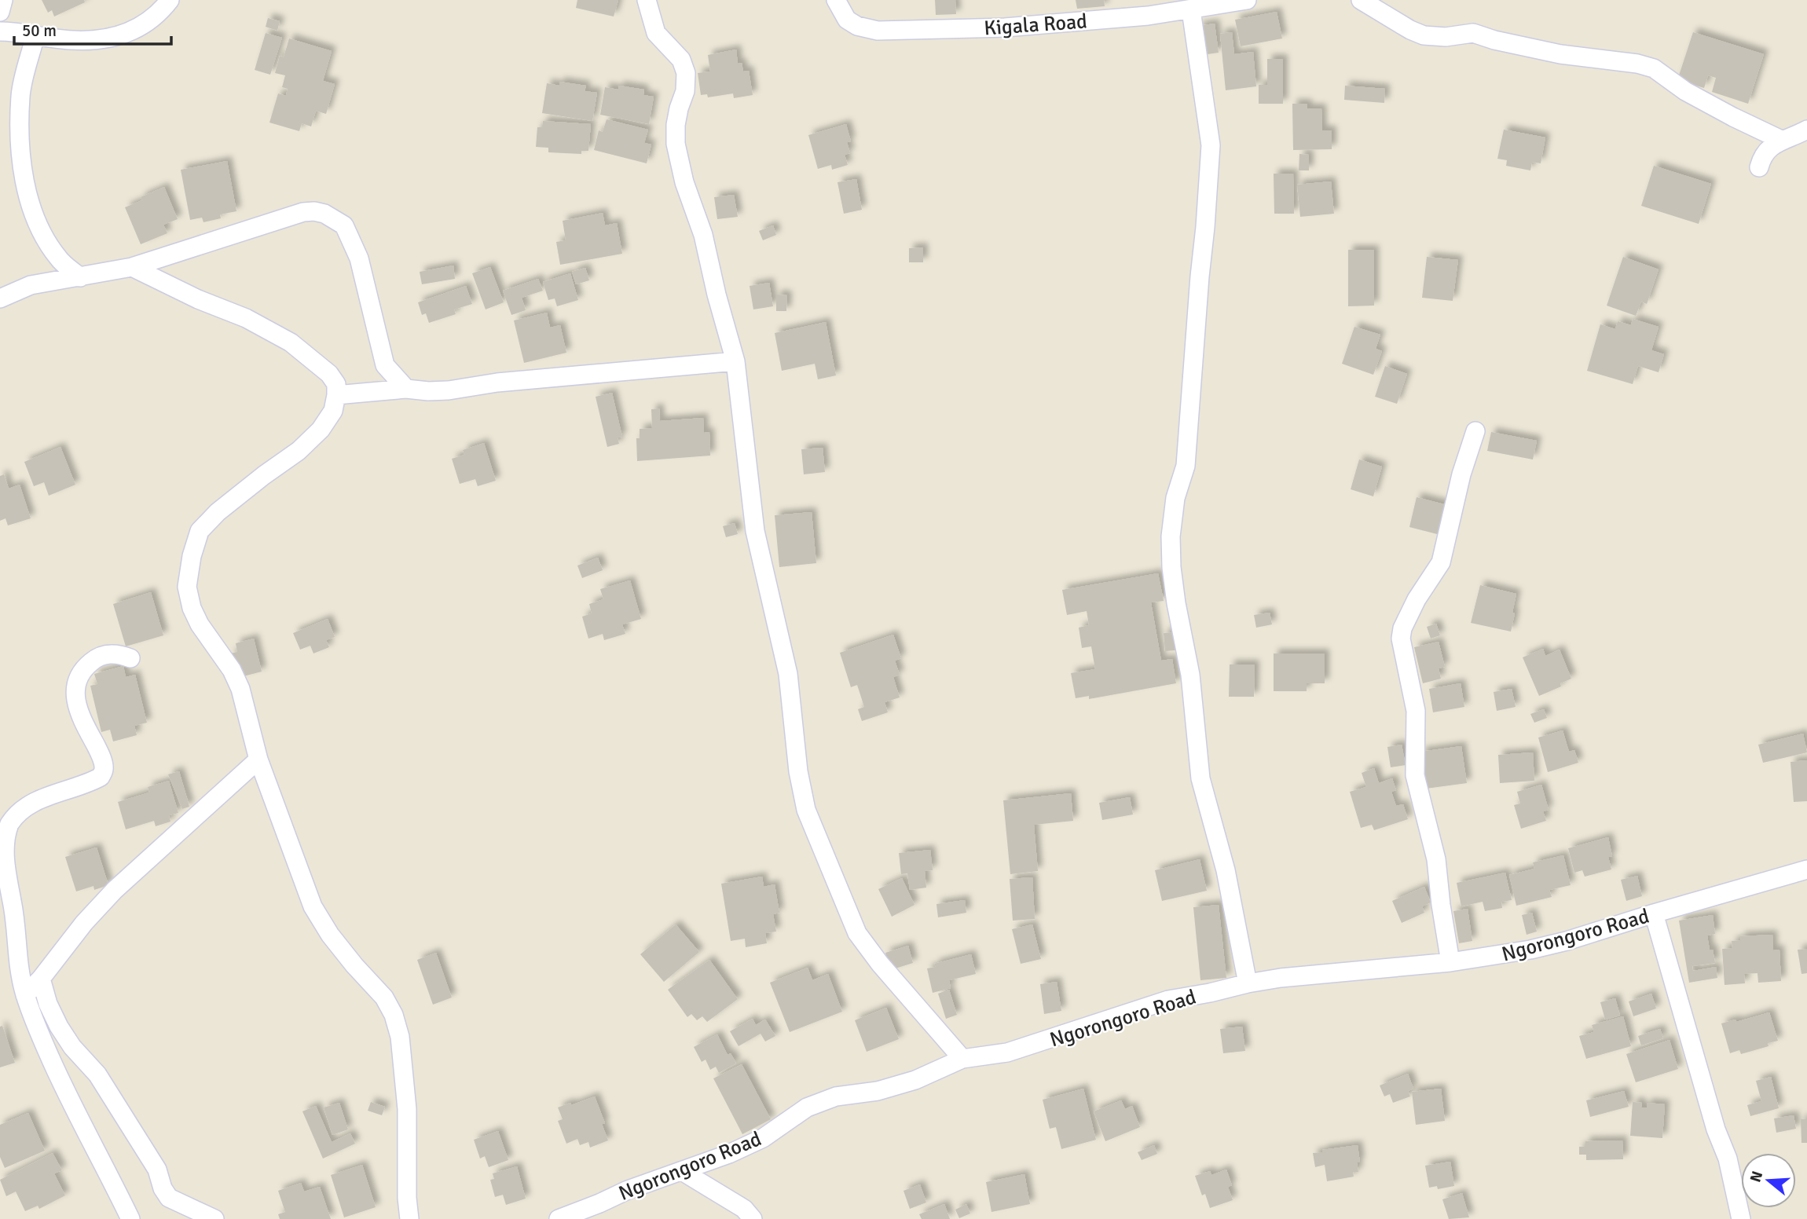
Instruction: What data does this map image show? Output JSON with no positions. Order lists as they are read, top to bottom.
{
  "streets": {
    "street": ["Kigala Road", "Ngorongoro Road"]
  },
  "scale_bar": "50 m",
  "north": "left"
}
